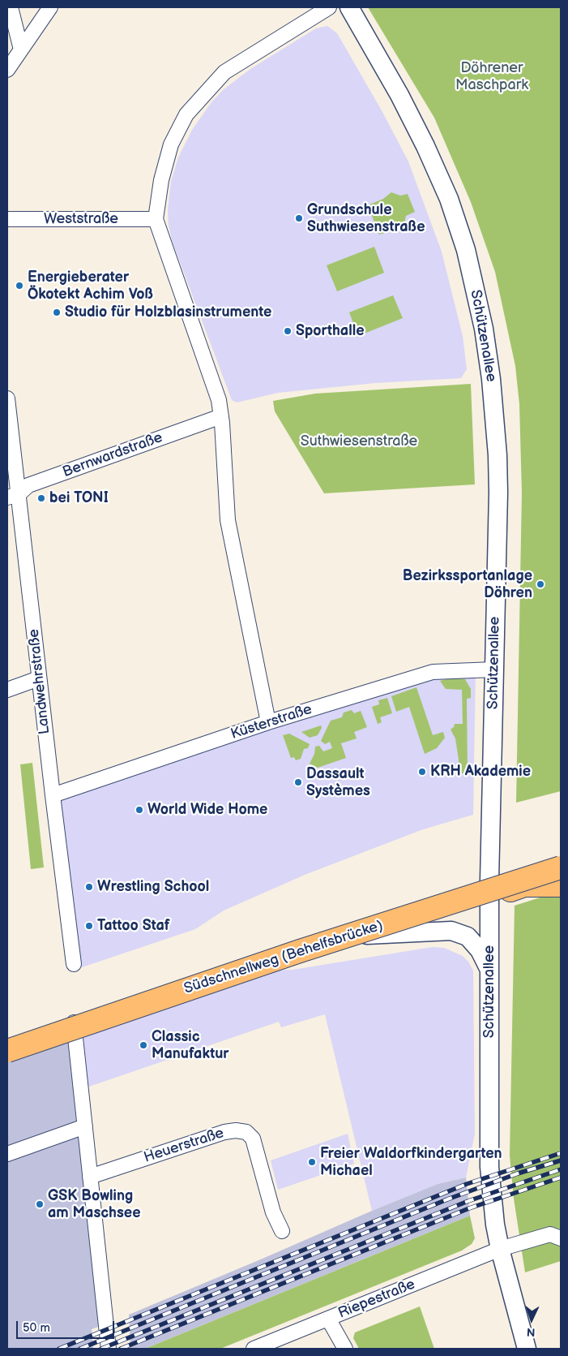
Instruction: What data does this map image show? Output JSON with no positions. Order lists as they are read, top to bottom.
{
  "streets": {
    "highway": ["Südschnellweg (Behelfsbrücke)"],
    "street": [
      "Weststraße",
      "Schützenallee",
      "Bernwardstraße",
      "Landwehrstraße",
      "Küsterstraße",
      "Heuerstraße",
      "Riepestraße"
    ]
  },
  "crossings": [
    ["Schützenallee", "Küsterstraße"],
    ["Schützenallee", "Riepestraße"],
    ["Bernwardstraße", "Landwehrstraße"],
    ["Landwehrstraße", "Küsterstraße"]
  ],
  "parks": ["Döhrener Maschpark", "Suthwiesenstraße"],
  "places": [
    "Grundschule Suthwiesenstraße",
    "Energieberater Ökotekt Achim Voß",
    "Studio für Holzblasinstrumente",
    "Sporthalle",
    "bei TONI",
    "Bezirkssportanlage Döhren",
    "KRH Akademie",
    "Dassault Systèmes",
    "World Wide Home",
    "Wrestling School",
    "Tattoo Staf",
    "Classic Manufaktur",
    "Freier Waldorfkindergarten Michael",
    "GSK Bowling am Maschsee"
  ],
  "scale_bar": "50 m",
  "north": "bottom"
}
